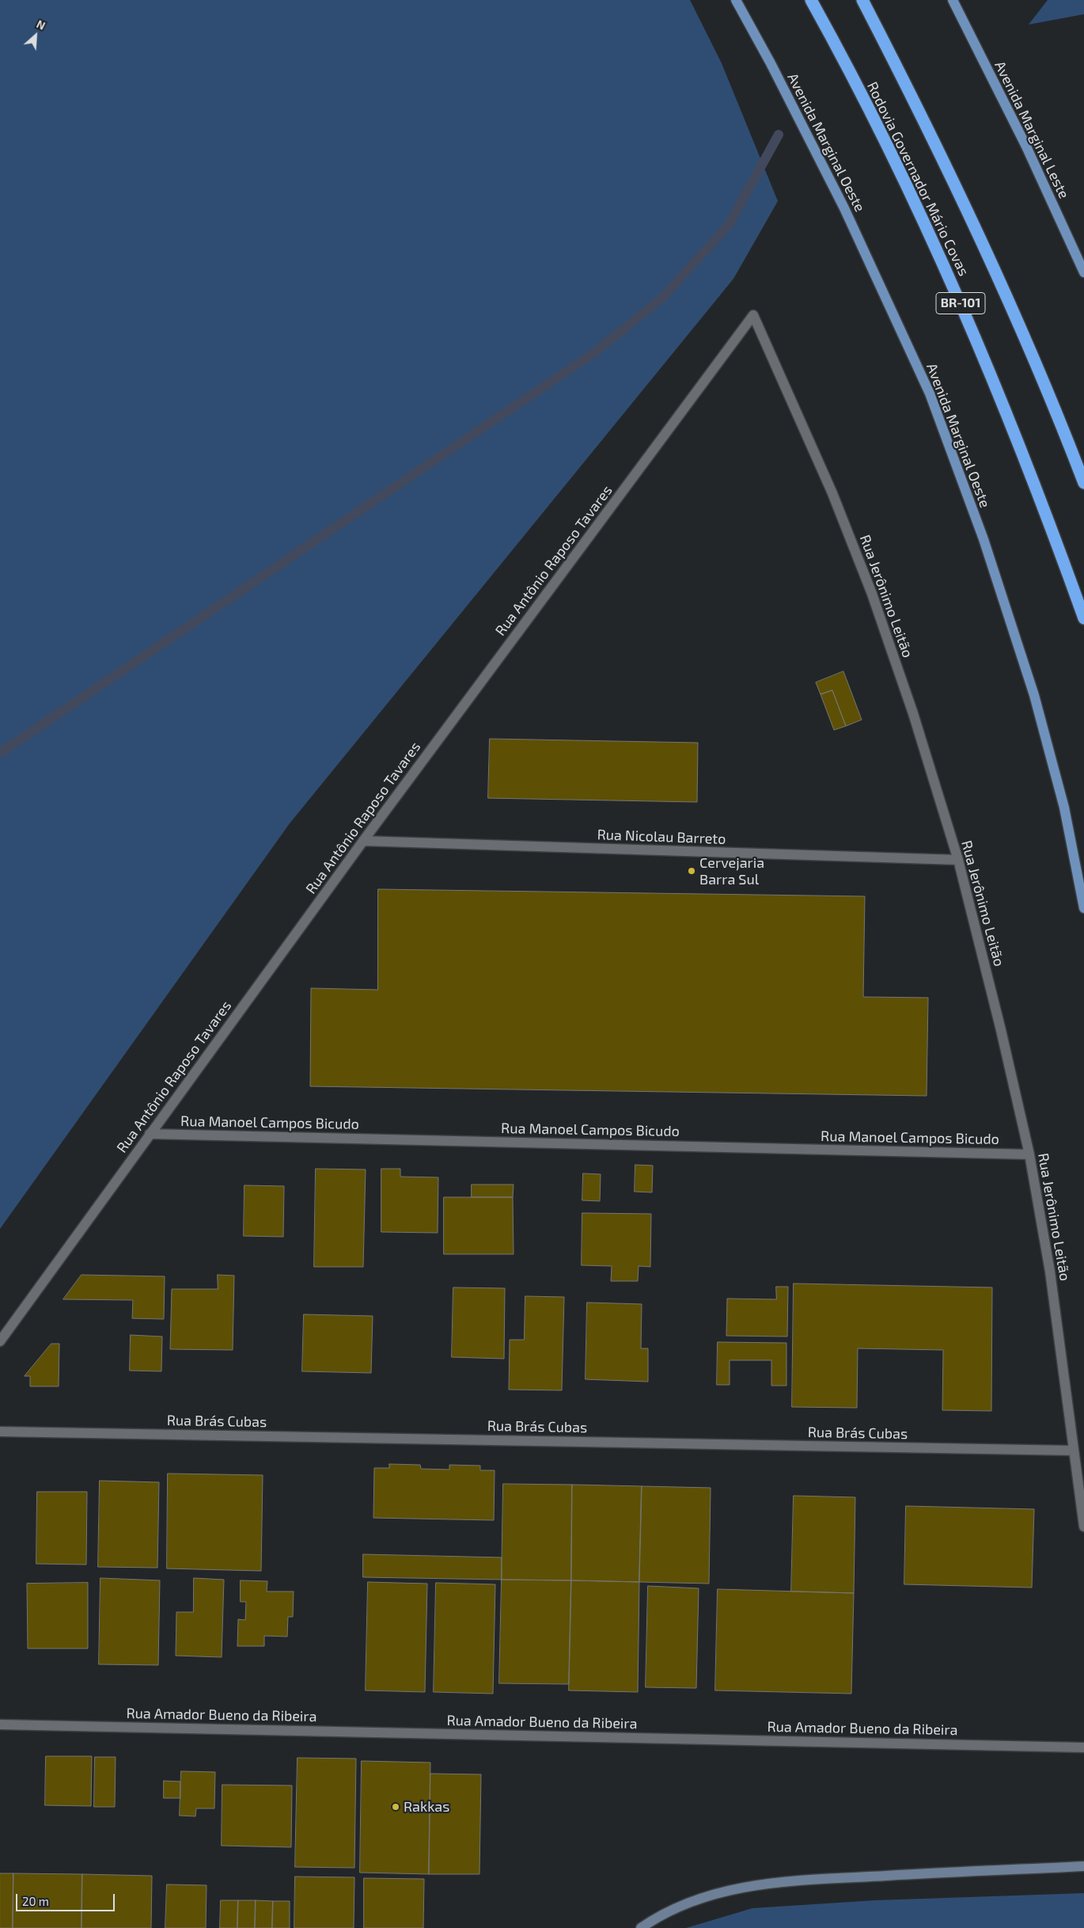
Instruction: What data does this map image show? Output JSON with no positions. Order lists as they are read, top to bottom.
{
  "streets": {
    "highway": ["Rodovia Governador Mário Covas", "BR-101"],
    "main road": ["Avenida Marginal Leste", "Avenida Marginal Oeste"],
    "street": [
      "Rua Antônio Raposo Tavares",
      "Rua Jerônimo Leitão",
      "Rua Nicolau Barreto",
      "Rua Manoel Campos Bicudo",
      "Rua Brás Cubas",
      "Rua Amador Bueno da Ribeira"
    ]
  },
  "crossings": [
    ["Rua Antônio Raposo Tavares", "Rua Jerônimo Leitão"],
    ["Rua Antônio Raposo Tavares", "Rua Nicolau Barreto"],
    ["Rua Antônio Raposo Tavares", "Rua Manoel Campos Bicudo"],
    ["Rua Jerônimo Leitão", "Rua Nicolau Barreto"],
    ["Rua Jerônimo Leitão", "Rua Manoel Campos Bicudo"],
    ["Rua Jerônimo Leitão", "Rua Brás Cubas"]
  ],
  "places": ["Cervejaria Barra Sul", "Rakkas"],
  "scale_bar": "20 m",
  "north": "top right"
}
